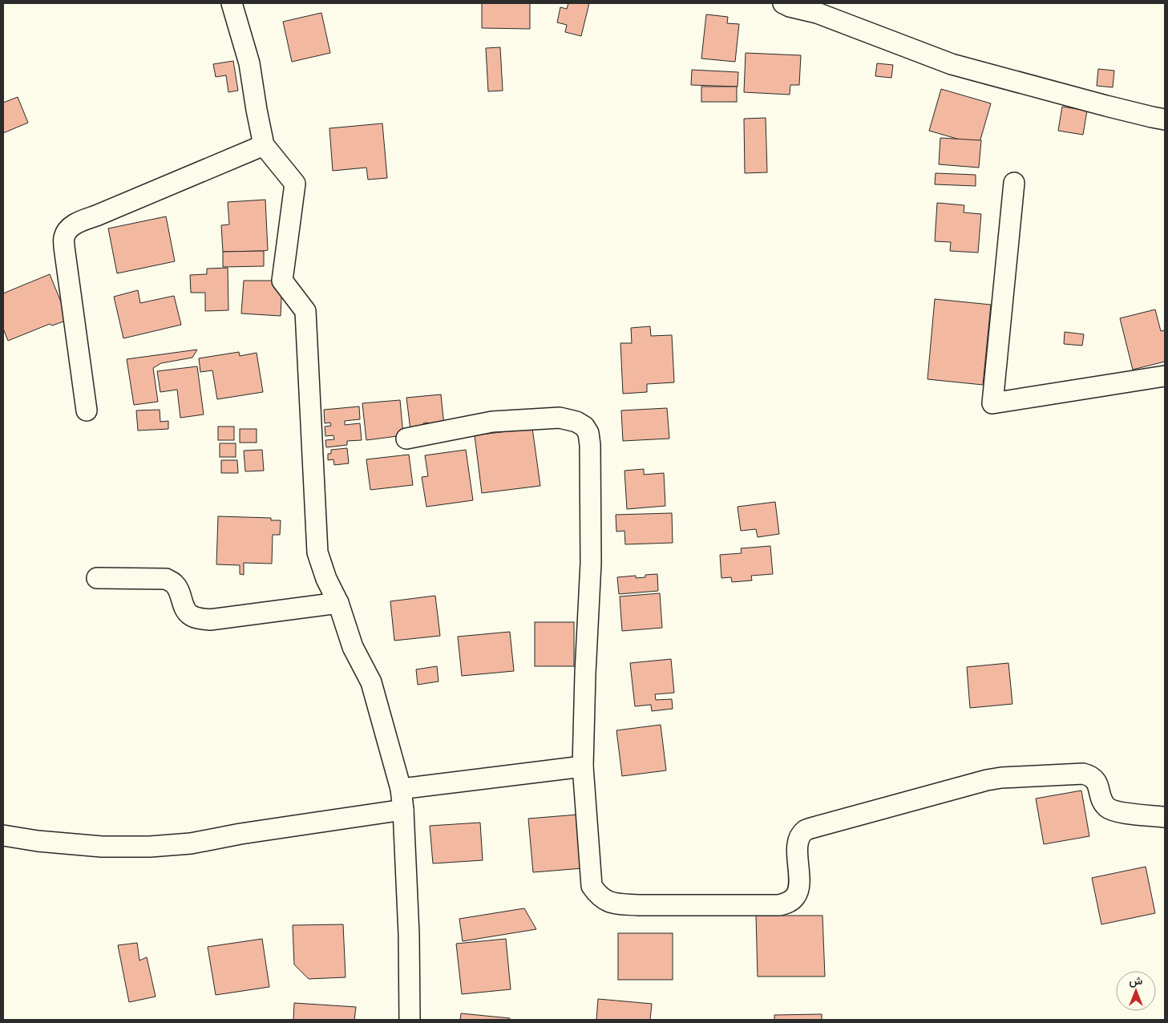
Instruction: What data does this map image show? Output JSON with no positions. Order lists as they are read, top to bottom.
{
  "north": "top"
}
